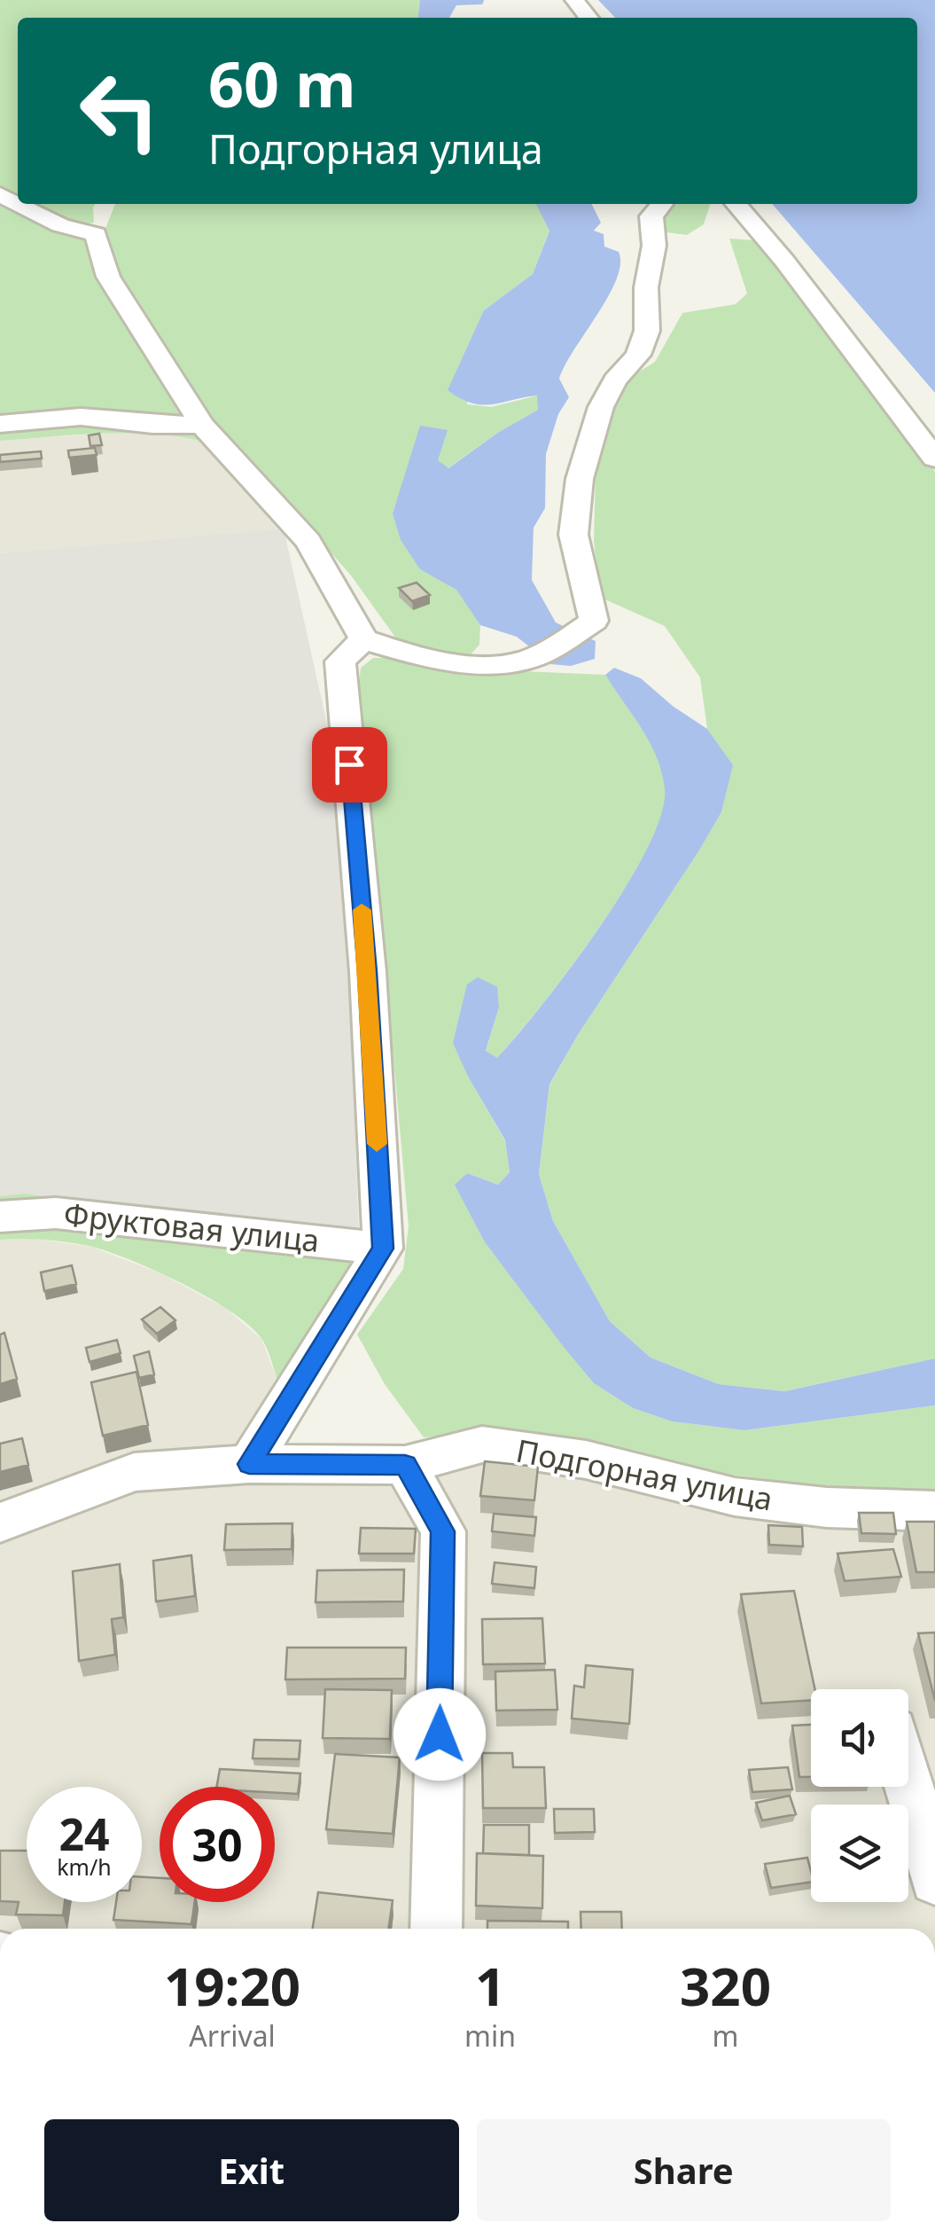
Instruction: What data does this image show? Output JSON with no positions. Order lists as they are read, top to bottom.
{
  "streets": {
    "street": ["Фруктовая улица", "Подгорная улица"]
  },
  "page": {
    "turn": ["60 m", "Подгорная улица"],
    "speed": "24 km/h",
    "limit": "30",
    "eta": [
      "19:20",
      "Arrival",
      "1",
      "min",
      "320",
      "m"
    ],
    "buttons": ["Exit", "Share"]
  }
}
